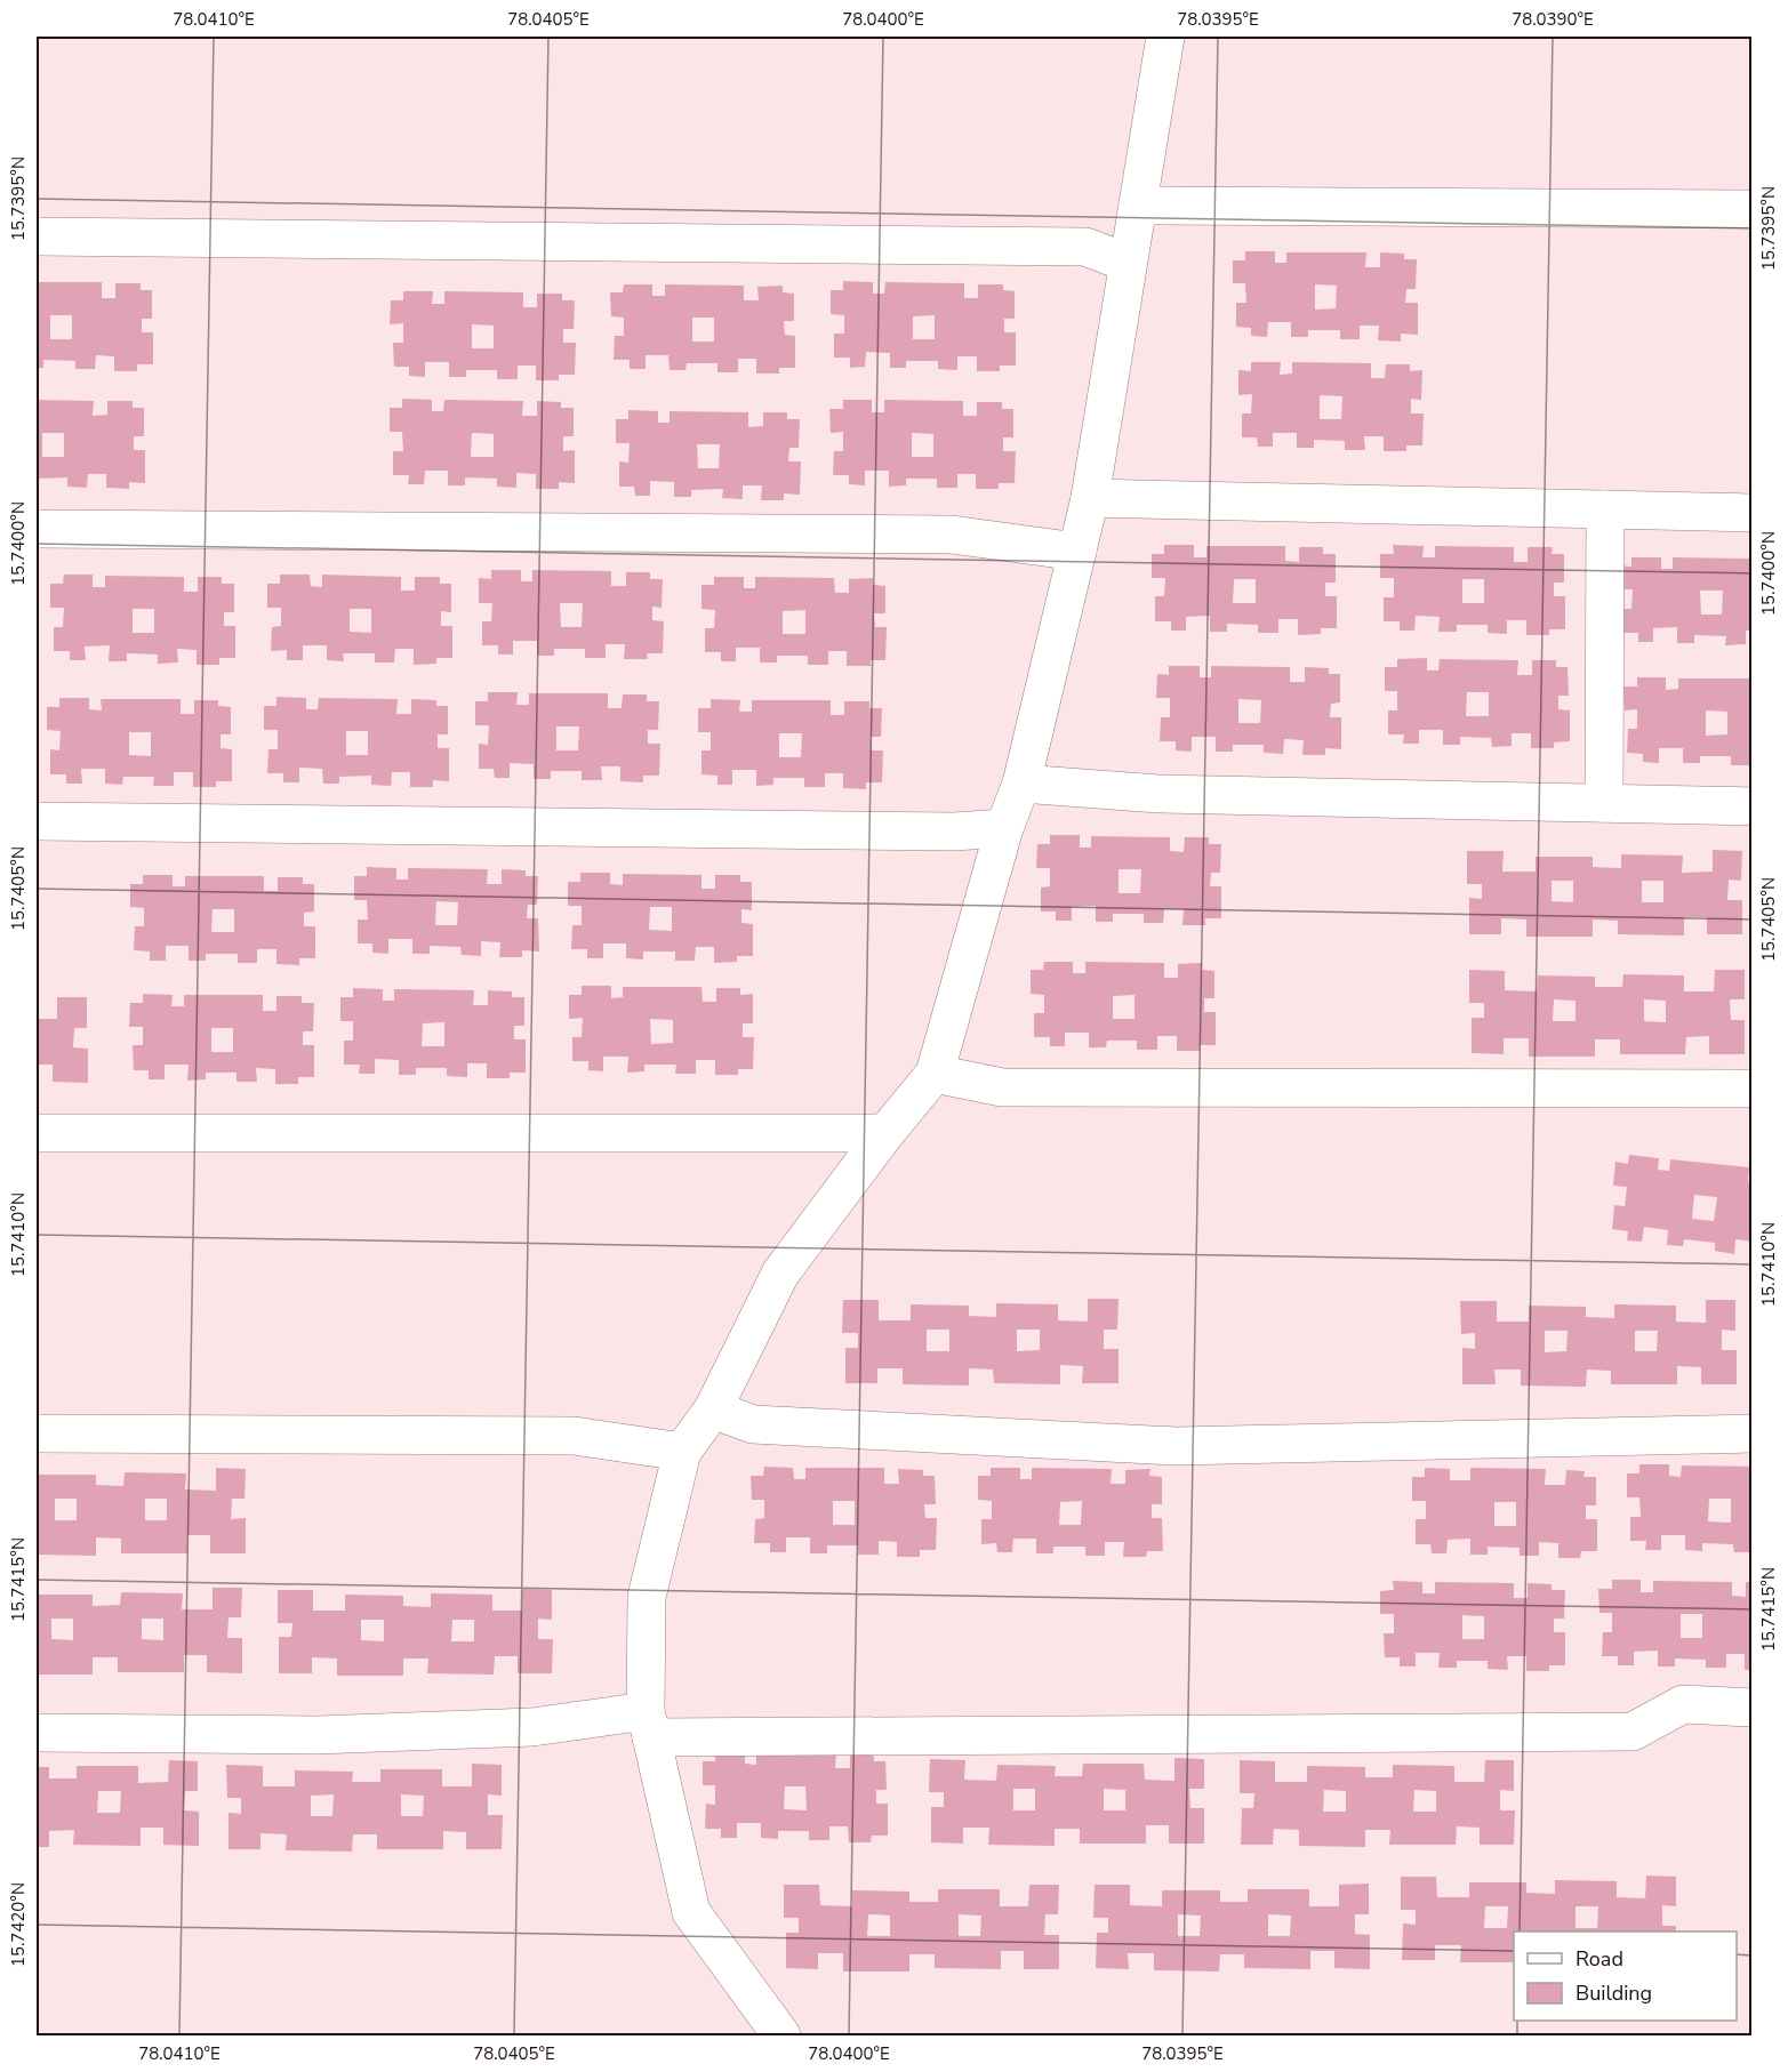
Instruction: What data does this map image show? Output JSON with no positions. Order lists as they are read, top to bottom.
{
  "legend": ["Road", "Building"],
  "coordinates": [
    "78.0410°E",
    "78.0405°E",
    "78.0400°E",
    "78.0395°E",
    "78.0390°E",
    "15.7395°N",
    "15.7400°N",
    "15.7405°N",
    "15.7410°N",
    "15.7415°N",
    "15.7420°N"
  ]
}
